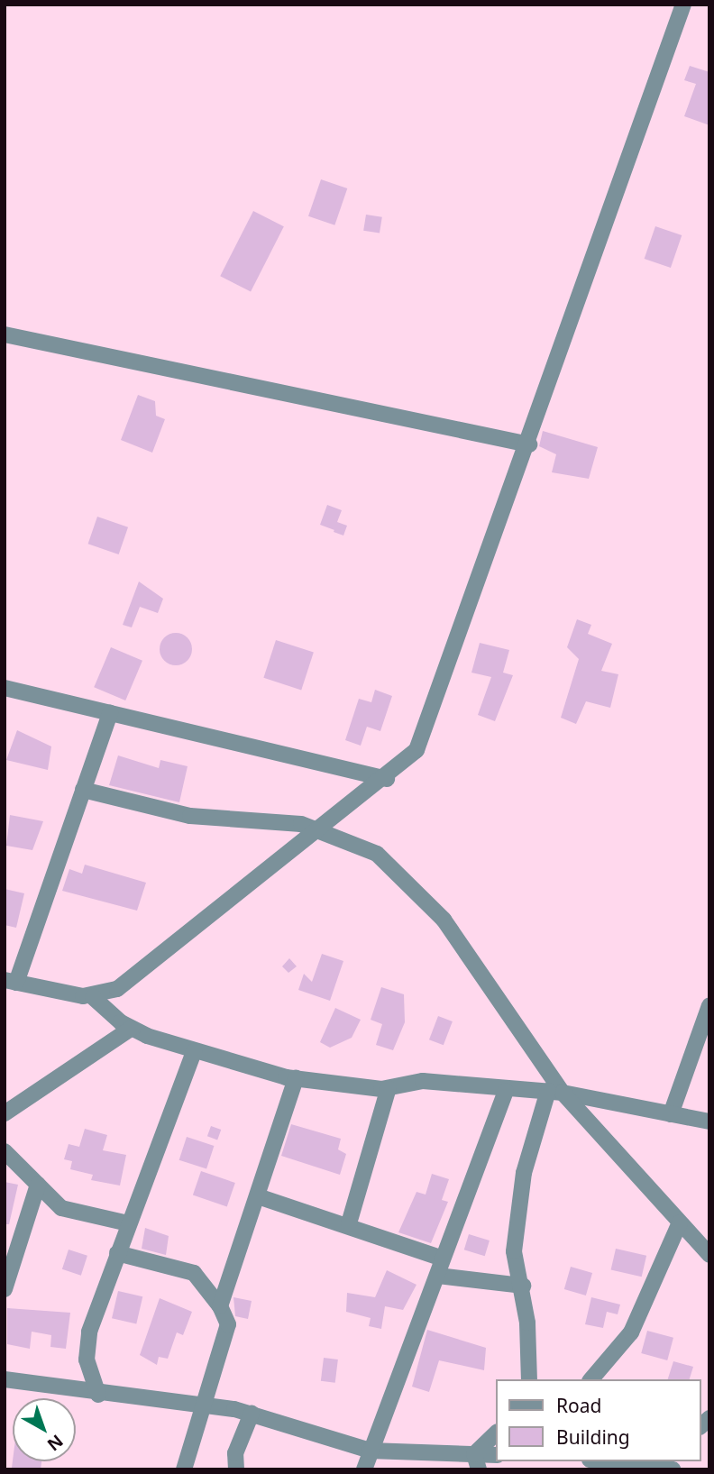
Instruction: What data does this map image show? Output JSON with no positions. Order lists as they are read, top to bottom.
{
  "legend": ["Road", "Building"],
  "north": "bottom right"
}
